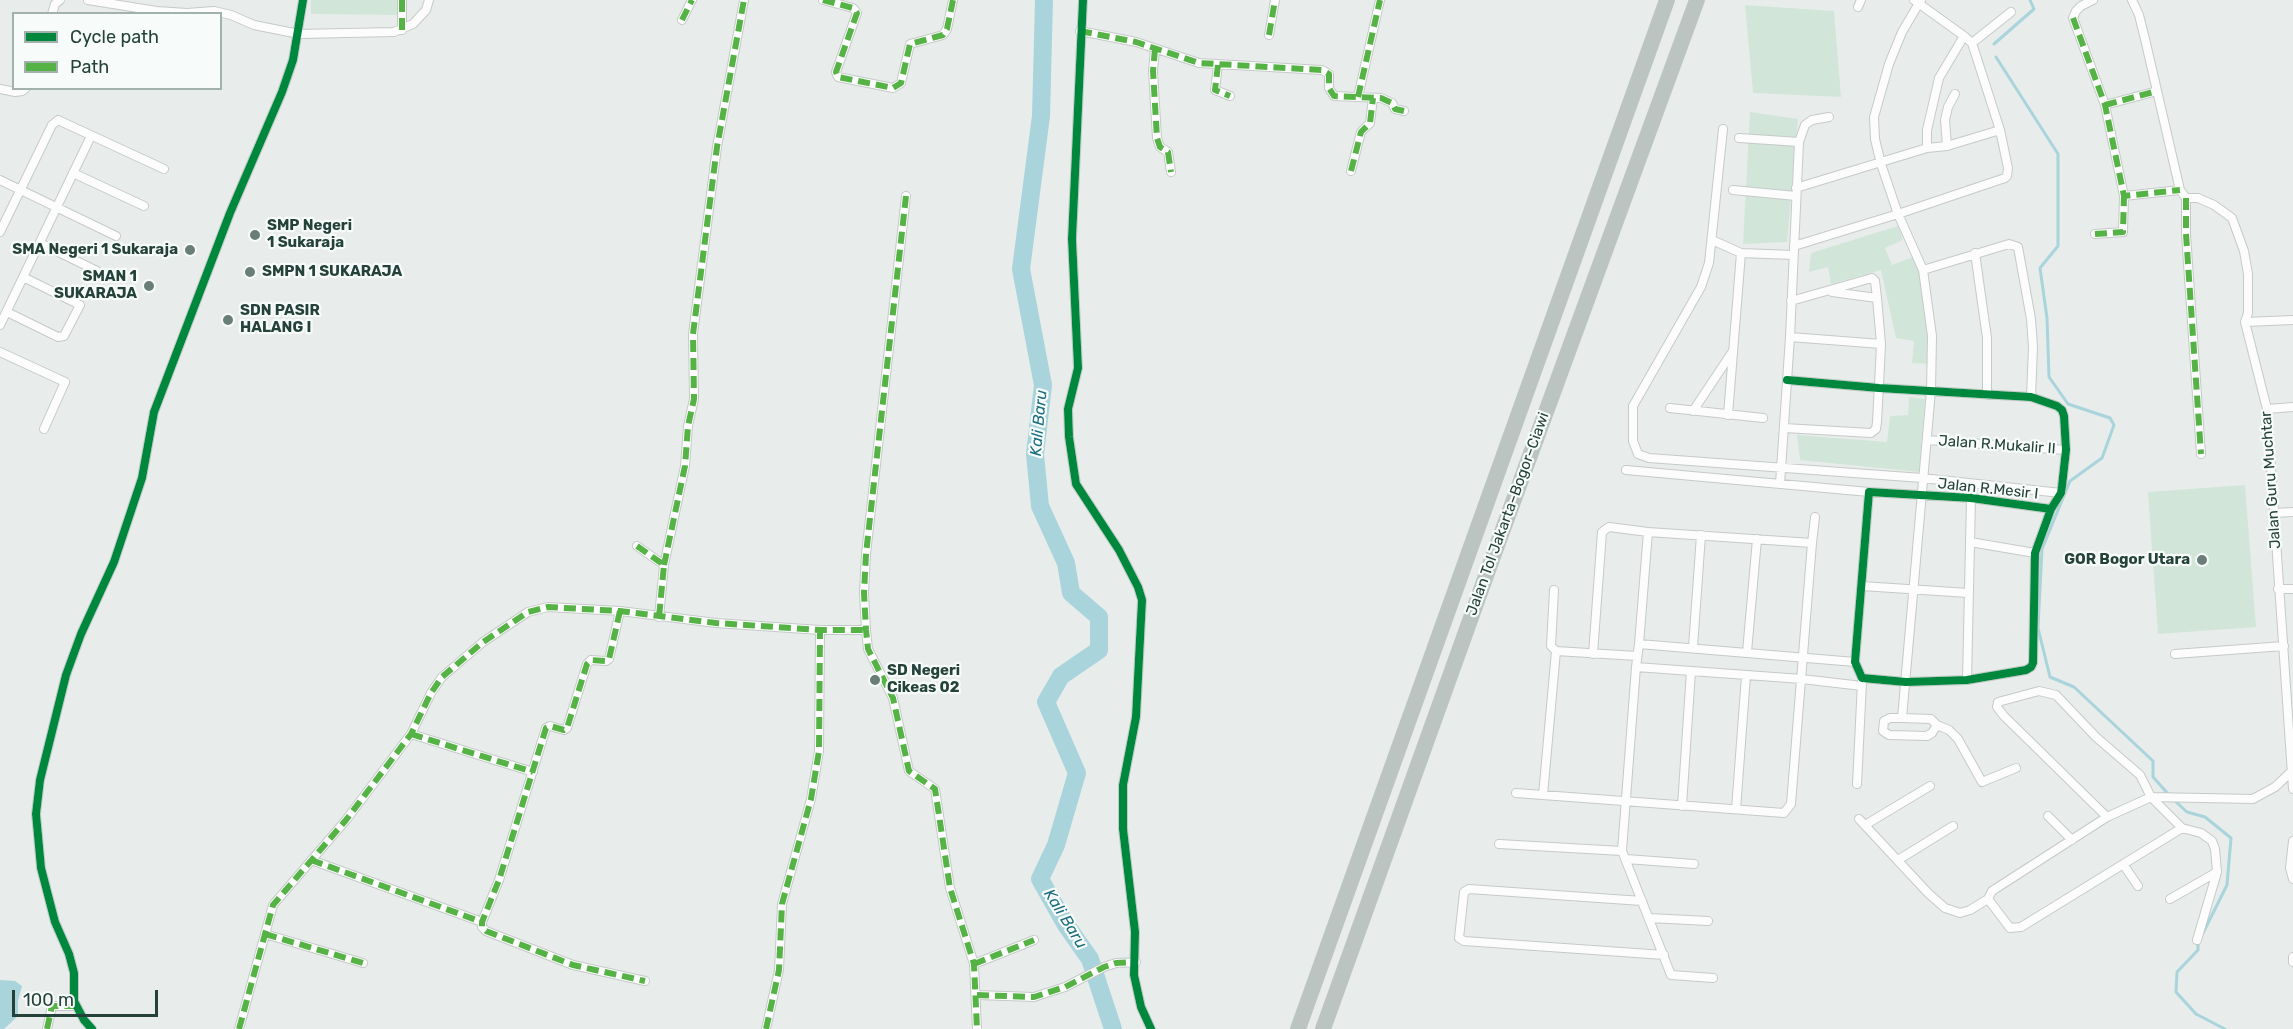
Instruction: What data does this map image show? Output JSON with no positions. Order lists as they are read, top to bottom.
{
  "streets": {
    "highway": ["Jalan Tol Jakarta–Bogor–Ciawi"],
    "street": ["Jalan R.Mukalir II", "Jalan Guru Muchtar", "Jalan R.Mesir I"]
  },
  "water": ["Kali Baru"],
  "places": [
    "SMP Negeri 1 Sukaraja",
    "SMA Negeri 1 Sukaraja",
    "SMPN 1 SUKARAJA",
    "SMAN 1 SUKARAJA",
    "SDN PASIR HALANG I",
    "GOR Bogor Utara",
    "SD Negeri Cikeas 02"
  ],
  "legend": ["Cycle path", "Path"],
  "scale_bar": "100 m"
}
